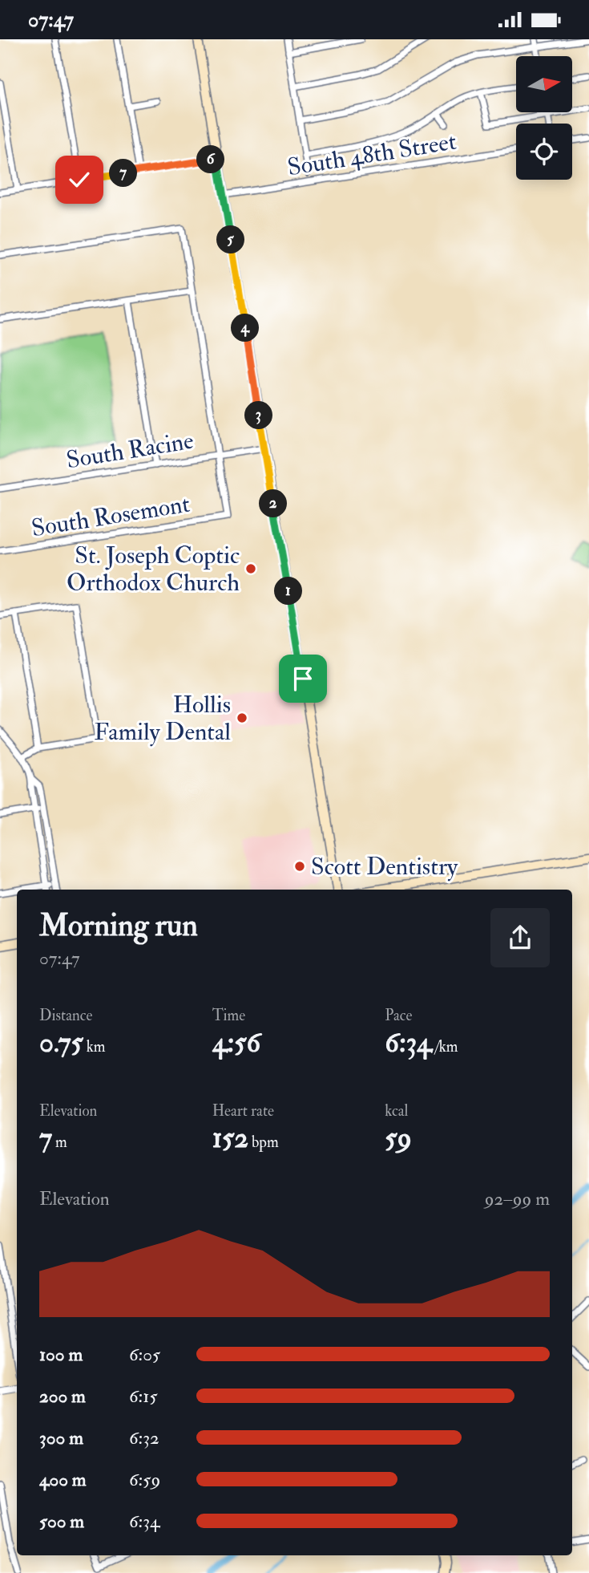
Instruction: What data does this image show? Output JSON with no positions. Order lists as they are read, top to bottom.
{
  "streets": {
    "street": ["South 48th Street", "South Racine", "South Rosemont"]
  },
  "crossings": [
    ["South Racine", "South Rosemont"]
  ],
  "places": ["St. Joseph Coptic Orthodox Church", "Hollis Family Dental", "Scott Dentistry"],
  "north": "right",
  "page": {
    "status": "07:47",
    "pins": [
      "6",
      "7",
      "5",
      "4",
      "3",
      "2",
      "1"
    ],
    "heading": ["Morning run", "07:47"],
    "stats": [
      ["Distance", "0.75 km"],
      ["Time", "4:56"],
      ["Pace", "6:34 /km"],
      ["Elevation", "7 m"],
      ["Heart rate", "152 bpm"],
      ["kcal", "59"]
    ],
    "chart": ["Elevation", "92–99 m"],
    "list": [
      {
        "name": "100 m",
        "note": "6:05"
      },
      {
        "name": "200 m",
        "note": "6:15"
      },
      {
        "name": "300 m",
        "note": "6:32"
      },
      {
        "name": "400 m",
        "note": "6:59"
      },
      {
        "name": "500 m",
        "note": "6:34"
      }
    ]
  }
}
